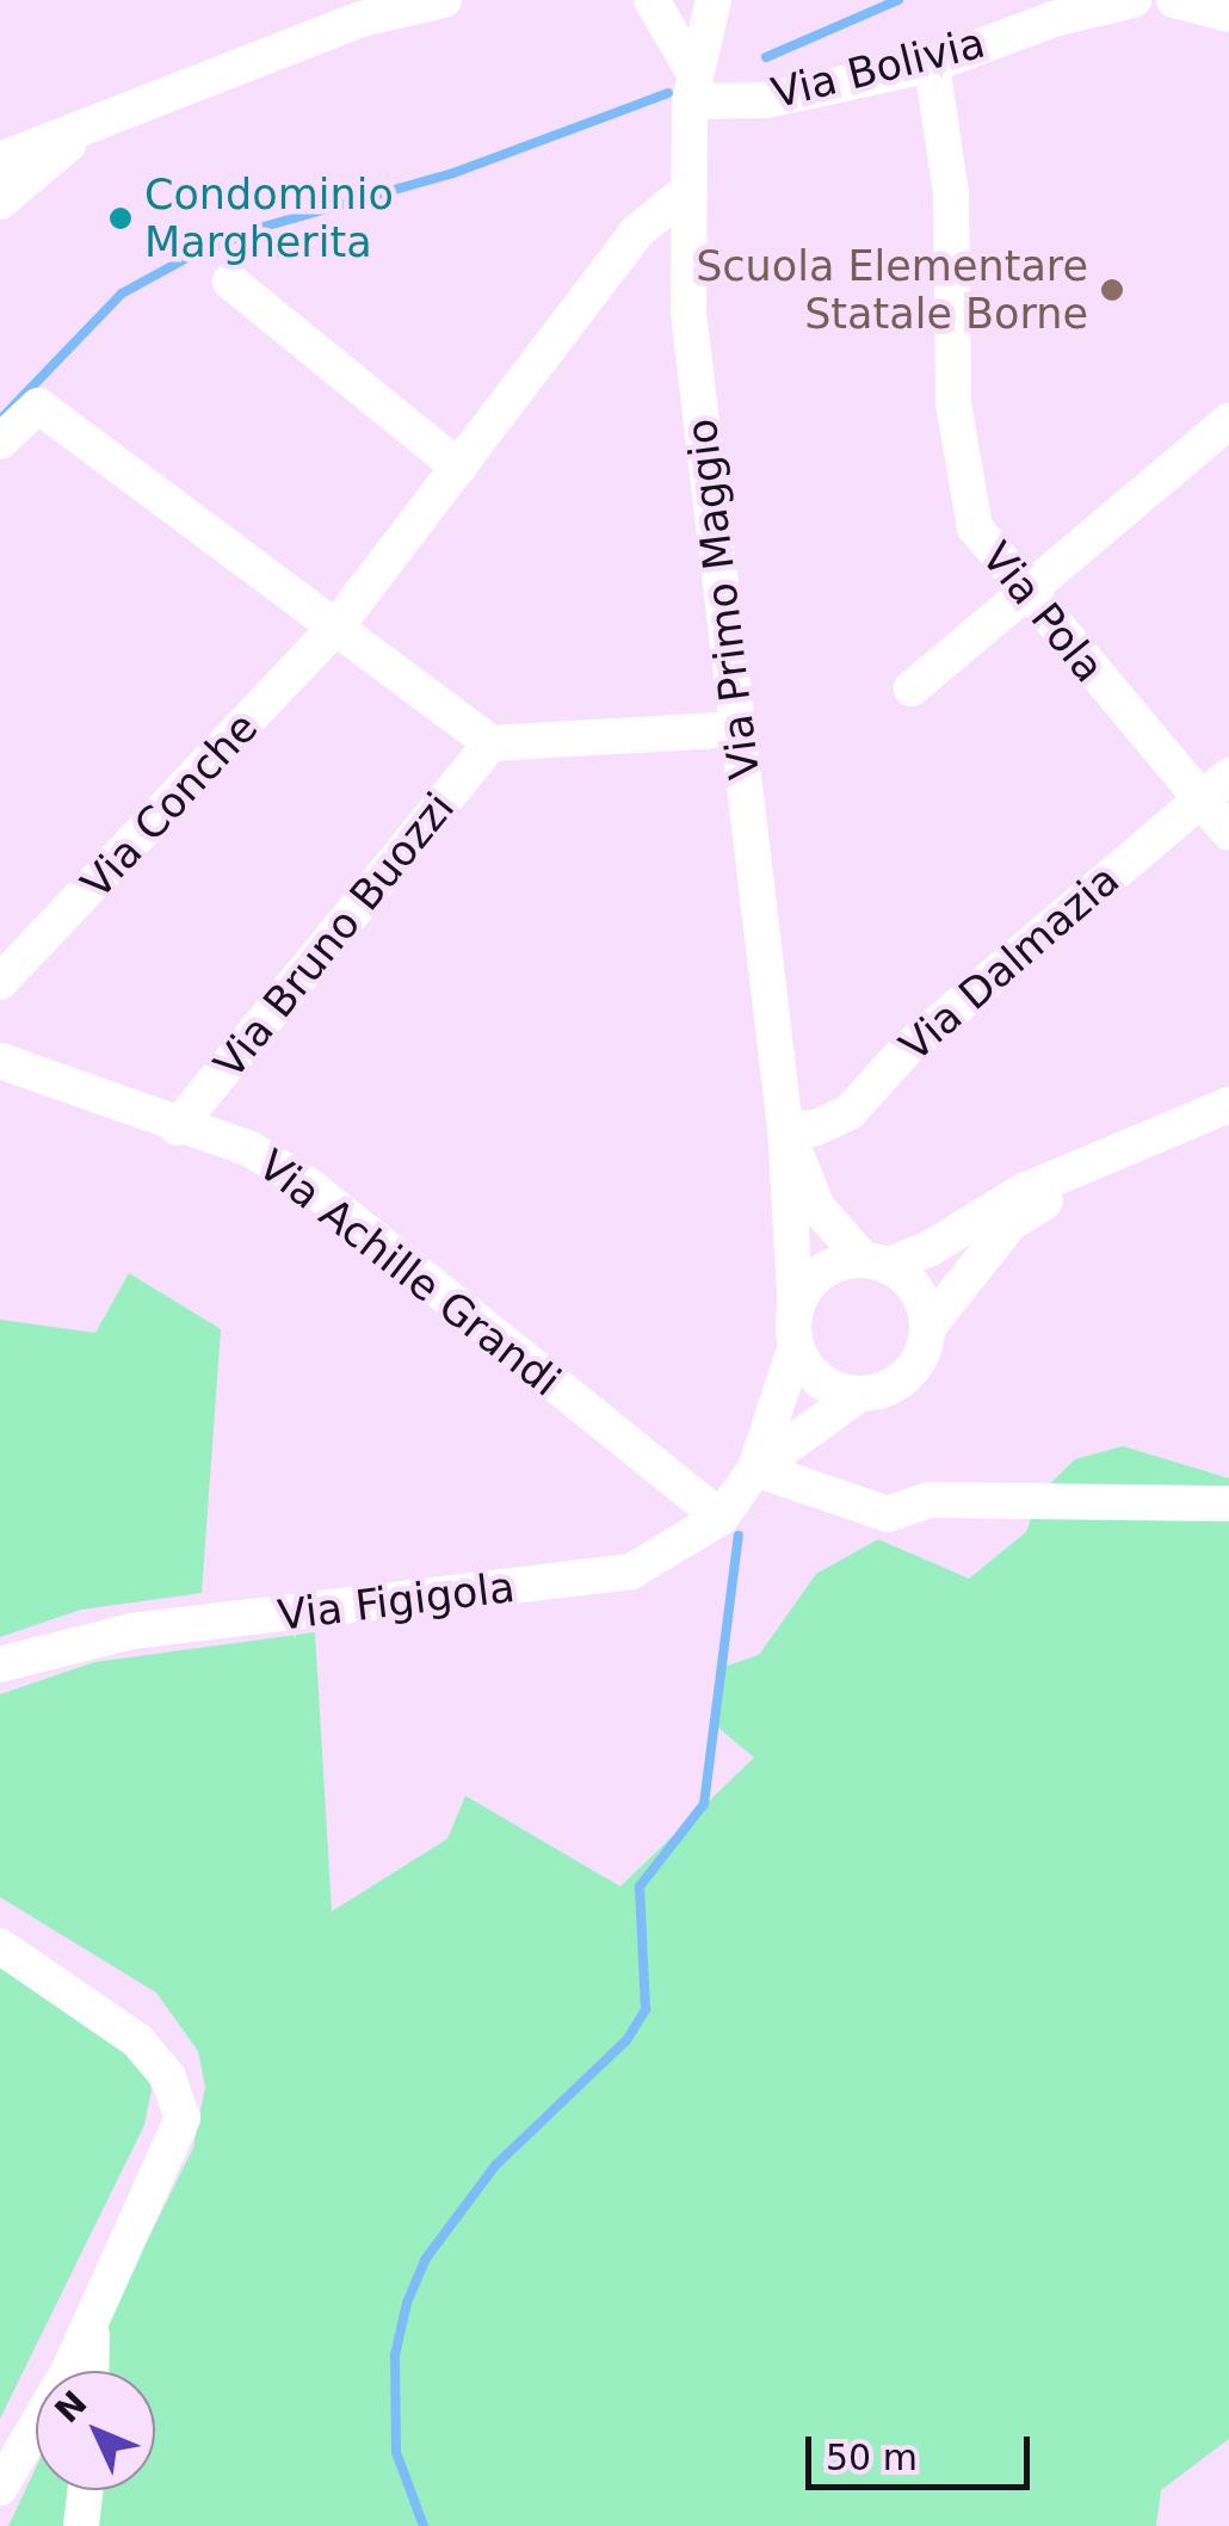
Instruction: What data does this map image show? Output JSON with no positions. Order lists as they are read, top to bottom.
{
  "streets": {
    "street": [
      "Via Bolivia",
      "Via Primo Maggio",
      "Via Pola",
      "Via Conche",
      "Via Bruno Buozzi",
      "Via Dalmazia",
      "Via Achille Grandi",
      "Via Figigola"
    ]
  },
  "crossings": [
    ["Via Bolivia", "Via Primo Maggio"],
    ["Via Bolivia", "Via Pola"],
    ["Via Primo Maggio", "Via Conche"],
    ["Via Primo Maggio", "Via Dalmazia"],
    ["Via Pola", "Via Dalmazia"],
    ["Via Bruno Buozzi", "Via Achille Grandi"],
    ["Via Achille Grandi", "Via Figigola"]
  ],
  "places": ["Condominio Margherita", "Scuola Elementare Statale Borne"],
  "scale_bar": "50 m",
  "north": "top left"
}
